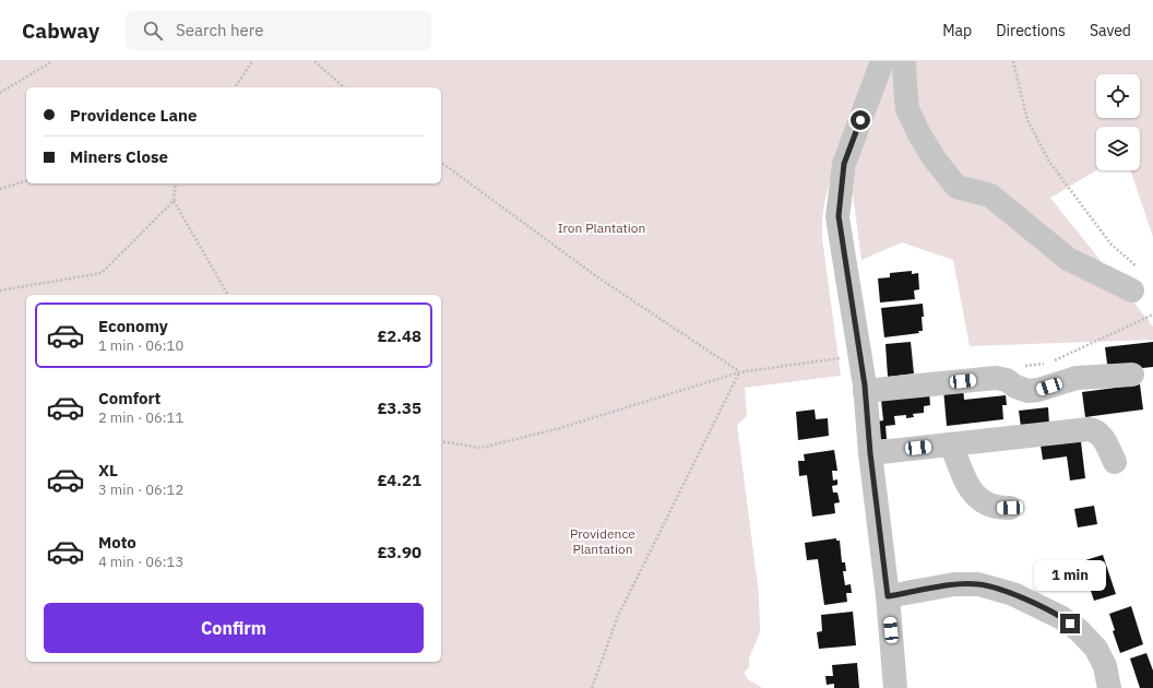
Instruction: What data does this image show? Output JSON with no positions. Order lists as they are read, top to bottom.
{
  "parks": ["Iron Plantation", "Providence Plantation"],
  "page": {
    "header": "Cabway",
    "search": "Search here",
    "nav": ["Map", "Directions", "Saved"],
    "banner": ["Providence Lane", "Miners Close"],
    "list": [
      {
        "name": "Economy",
        "note": "1 min · 06:10",
        "value": "£2.48"
      },
      {
        "name": "Comfort",
        "note": "2 min · 06:11",
        "value": "£3.35"
      },
      {
        "name": "XL",
        "note": "3 min · 06:12",
        "value": "£4.21"
      },
      {
        "name": "Moto",
        "note": "4 min · 06:13",
        "value": "£3.90"
      }
    ],
    "bubble": "1 min",
    "buttons": "Confirm"
  }
}
